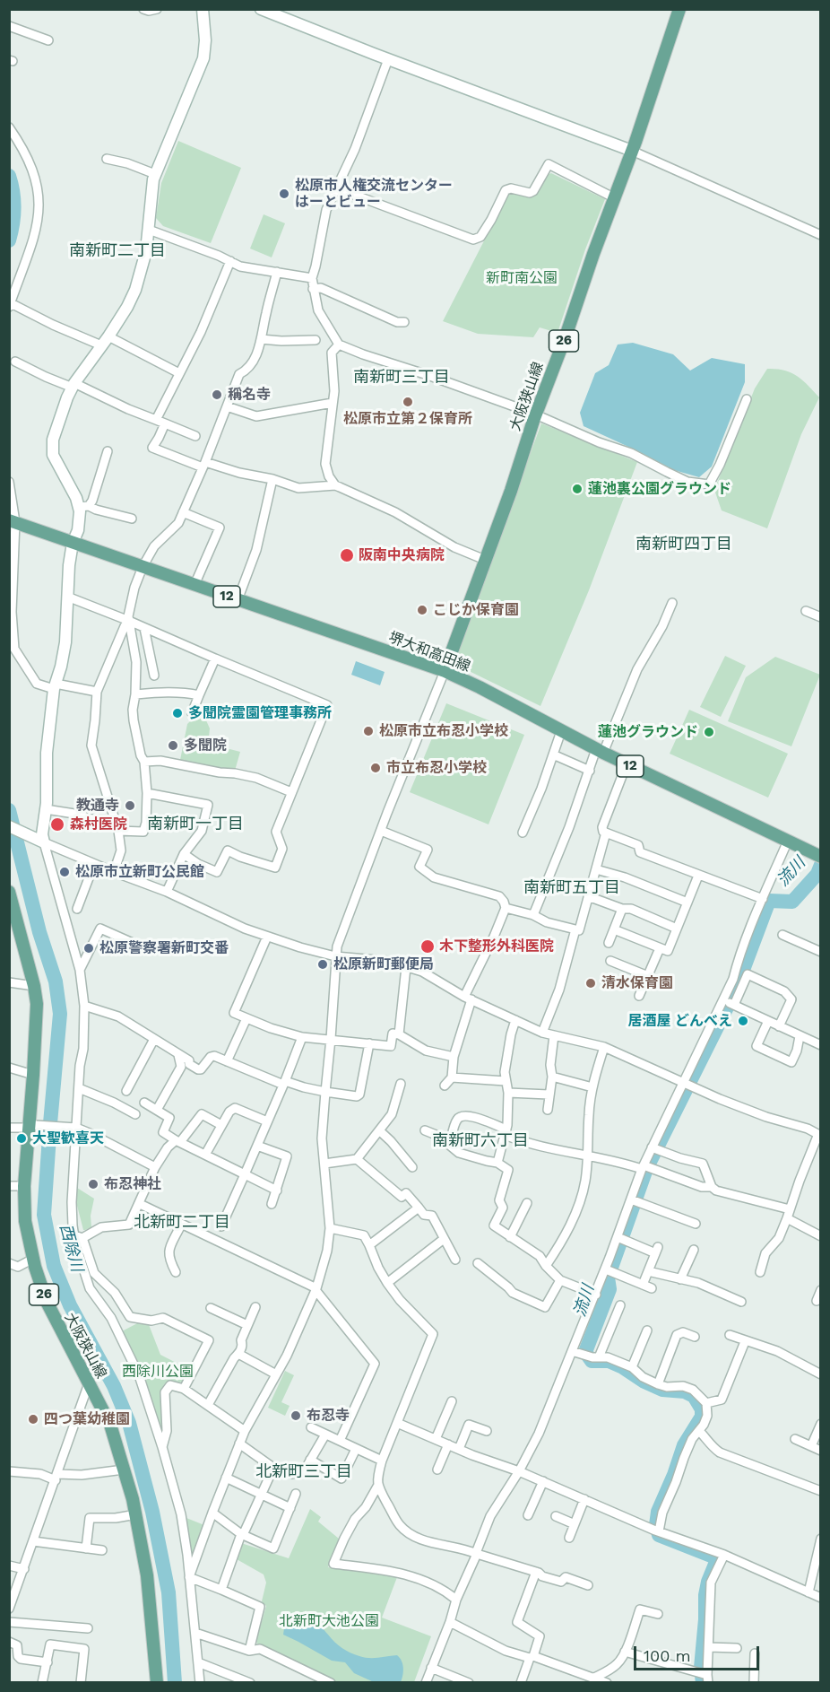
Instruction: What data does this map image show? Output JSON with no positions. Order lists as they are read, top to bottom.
{
  "streets": {
    "main road": [
      "26",
      "大阪狭山線",
      "12",
      "堺大和高田線"
    ]
  },
  "crossings": [
    ["大阪狭山線", "堺大和高田線"]
  ],
  "districts": [
    "南新町二丁目",
    "南新町三丁目",
    "南新町四丁目",
    "南新町一丁目",
    "南新町五丁目",
    "南新町六丁目",
    "北新町二丁目",
    "北新町三丁目"
  ],
  "water": ["流川", "西除川"],
  "parks": ["新町南公園", "西除川公園", "北新町大池公園"],
  "places": [
    "松原市人権交流センター はーとビュー",
    "稱名寺",
    "松原市立第２保育所",
    "蓮池裏公園グラウンド",
    "阪南中央病院",
    "こじか保育園",
    "多聞院霊園管理事務所",
    "松原市立布忍小学校",
    "蓮池グラウンド",
    "多聞院",
    "市立布忍小学校",
    "教通寺",
    "森村医院",
    "松原市立新町公民館",
    "木下整形外科医院",
    "松原警察署新町交番",
    "松原新町郵便局",
    "清水保育園",
    "居酒屋 どんべえ",
    "大聖歓喜天",
    "布忍神社",
    "布忍寺",
    "四つ葉幼稚園"
  ],
  "scale_bar": "100 m"
}
